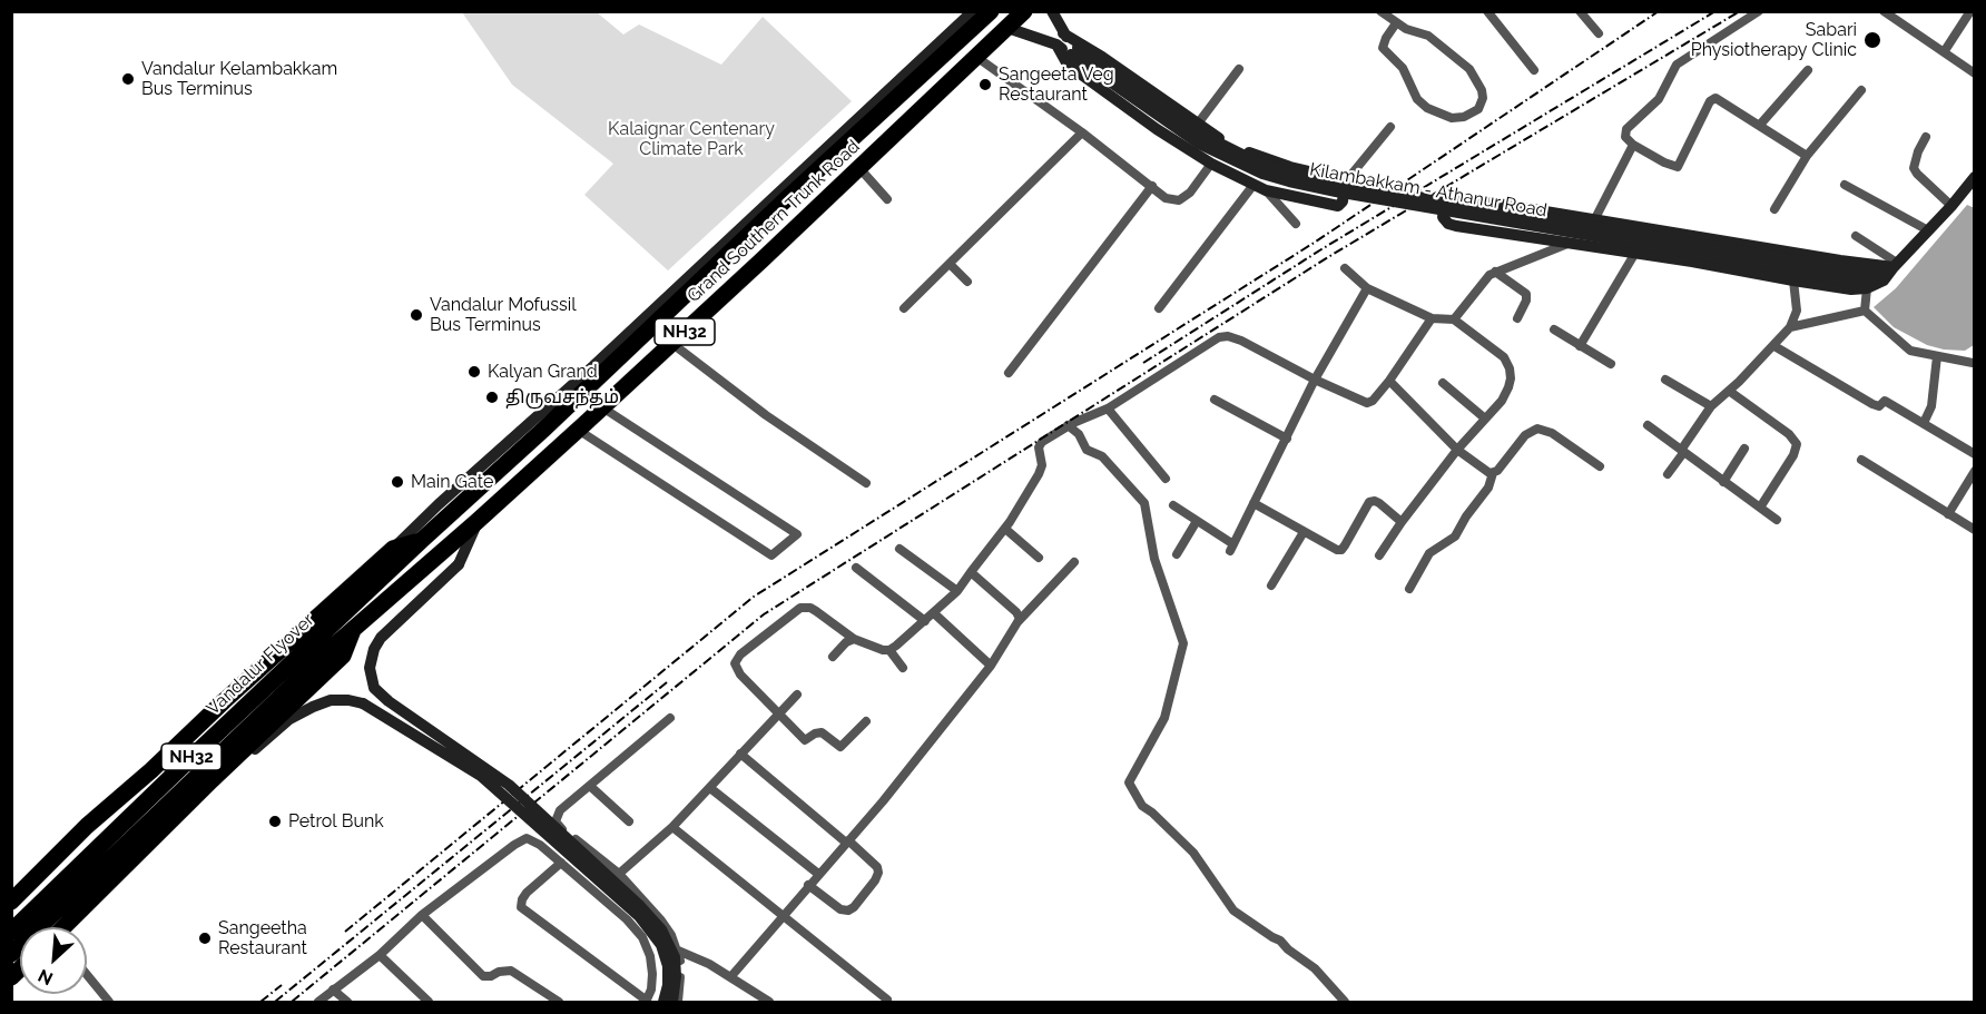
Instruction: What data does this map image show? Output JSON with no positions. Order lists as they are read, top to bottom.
{
  "streets": {
    "highway": ["Grand Southern Trunk Road", "NH32", "Vandalur Flyover"],
    "street": ["Kilambakkam - Athanur Road"]
  },
  "crossings": [
    ["Kilambakkam - Athanur Road", "Grand Southern Trunk Road"],
    ["Kilambakkam - Athanur Road", "NH32"],
    ["Grand Southern Trunk Road", "NH32"],
    ["Grand Southern Trunk Road", "Vandalur Flyover"]
  ],
  "parks": ["Kalaignar Centenary Climate Park"],
  "places": [
    "Sabari Physiotherapy Clinic",
    "Vandalur Kelambakkam Bus Terminus",
    "Sangeeta Veg Restaurant",
    "Vandalur Mofussil Bus Terminus",
    "Kalyan Grand",
    "திருவசந்தம்",
    "Main Gate",
    "Petrol Bunk",
    "Sangeetha Restaurant"
  ],
  "north": "bottom left"
}
